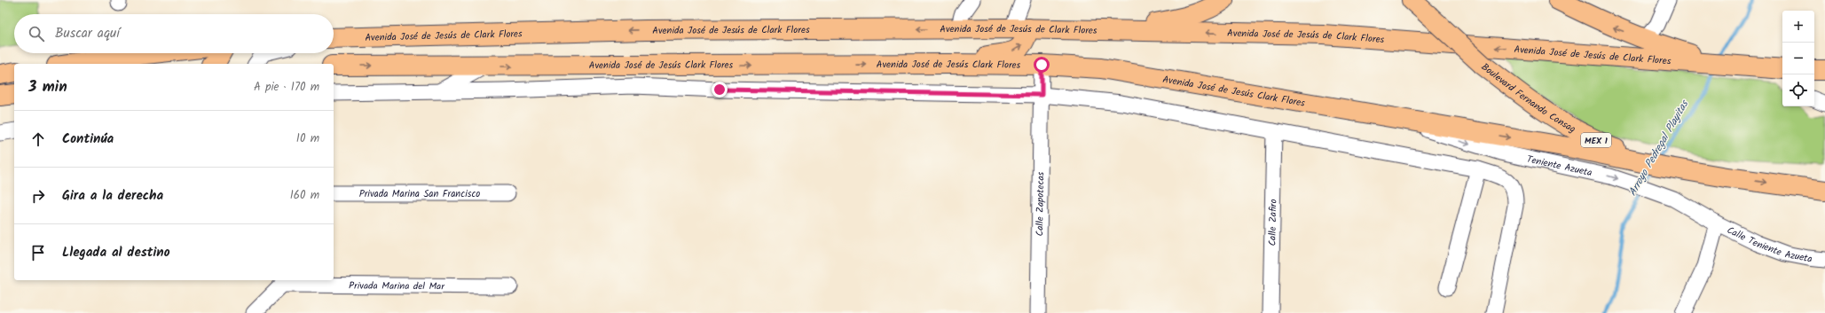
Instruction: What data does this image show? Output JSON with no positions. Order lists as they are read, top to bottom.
{
  "streets": {
    "highway": [
      "Avenida José de Jesús de Clark Flores",
      "Avenida José de Jesús Clark Flores",
      "Boulevard Fernando Consag",
      "MEX 1"
    ],
    "street": [
      "Teniente Azueta",
      "Privada Marina San Francisco",
      "Calle Zapotecas",
      "Calle Zafiro",
      "Calle Teniente Azueta",
      "Privada Marina del Mar"
    ]
  },
  "crossings": [
    ["Avenida José de Jesús Clark Flores", "Boulevard Fernando Consag"],
    ["Avenida José de Jesús Clark Flores", "MEX 1"],
    ["Avenida José de Jesús Clark Flores", "Teniente Azueta"],
    ["Avenida José de Jesús Clark Flores", "Calle Zapotecas"],
    ["Boulevard Fernando Consag", "MEX 1"],
    ["Teniente Azueta", "Calle Teniente Azueta"]
  ],
  "one_way": ["Avenida José de Jesús de Clark Flores", "Avenida José de Jesús Clark Flores", "Teniente Azueta"],
  "water": ["Arroyo Pedregal Playitas"],
  "page": {
    "map_buttons": ["+", "−"],
    "search": "Buscar aquí",
    "heading": ["3 min", "A pie · 170 m"],
    "list": [
      ["Continúa", "10 m"],
      ["Gira a la derecha", "160 m"],
      "Llegada al destino"
    ]
  }
}
